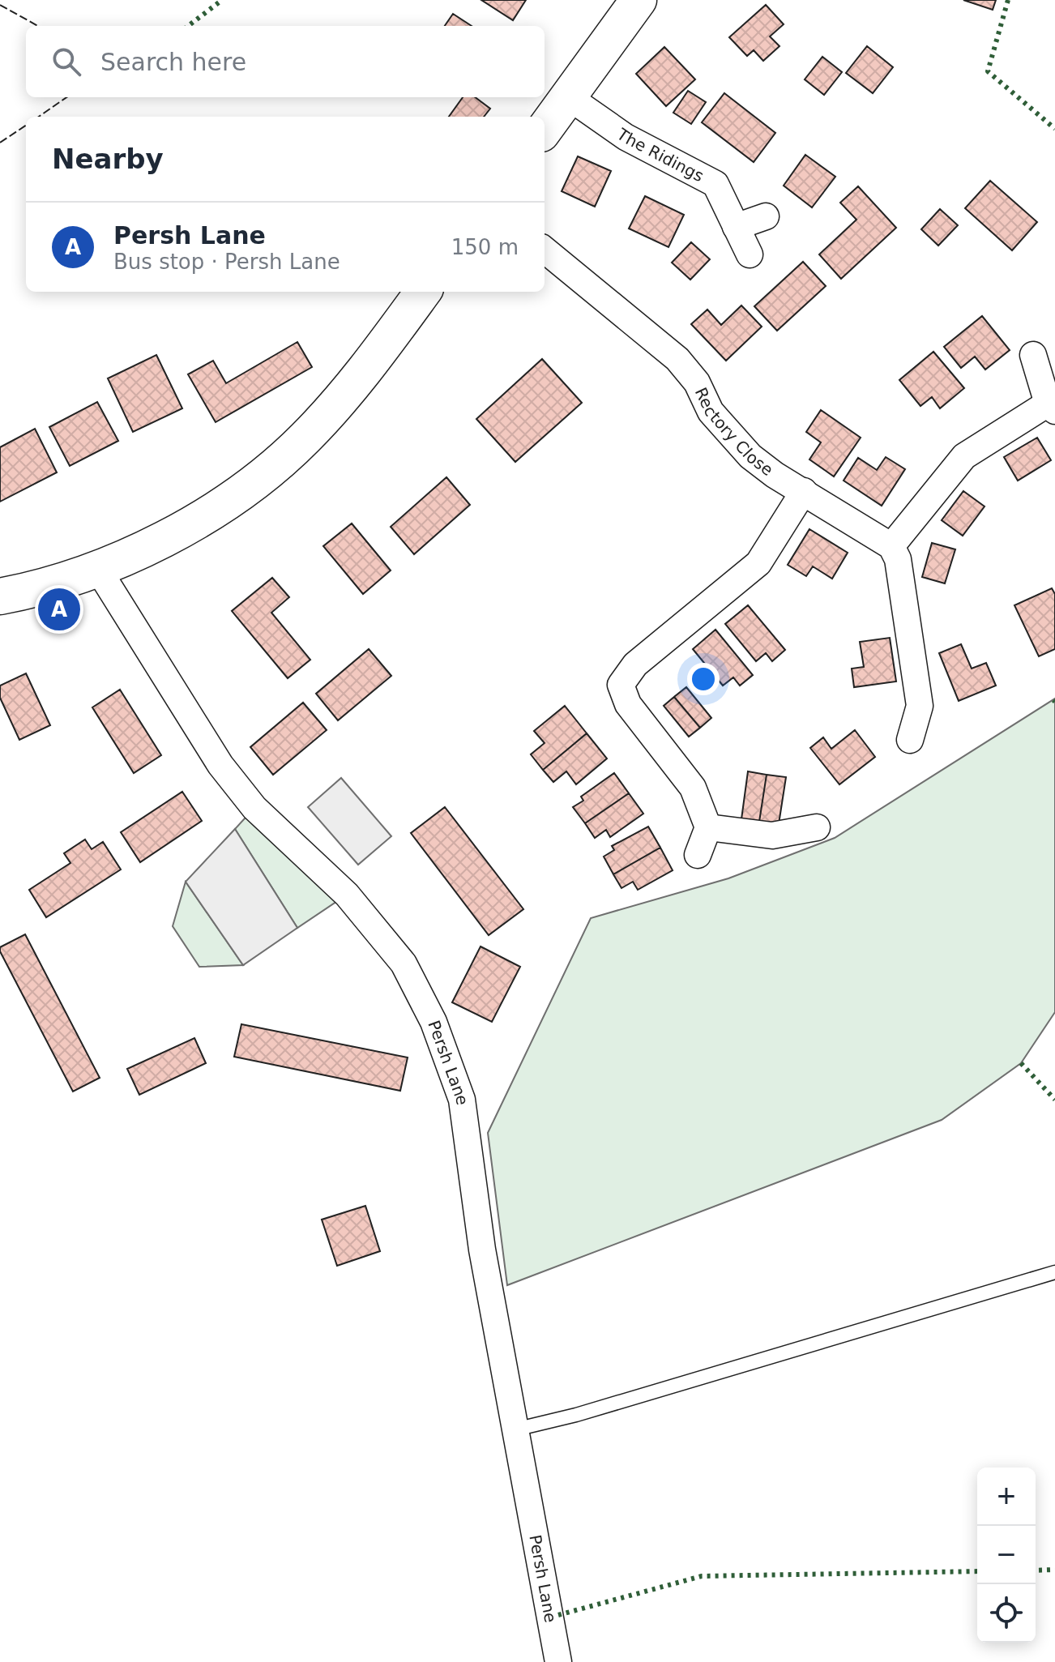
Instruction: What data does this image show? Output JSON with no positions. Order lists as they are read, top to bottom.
{
  "streets": {
    "street": ["The Ridings", "Rectory Close", "Persh Lane"]
  },
  "page": {
    "search": "Search here",
    "heading": "Nearby",
    "list": [
      {
        "mark": "A",
        "name": "Persh Lane",
        "note": "Bus stop · Persh Lane",
        "value": "150 m"
      }
    ],
    "pins": "A",
    "map_buttons": ["+", "−"]
  }
}
